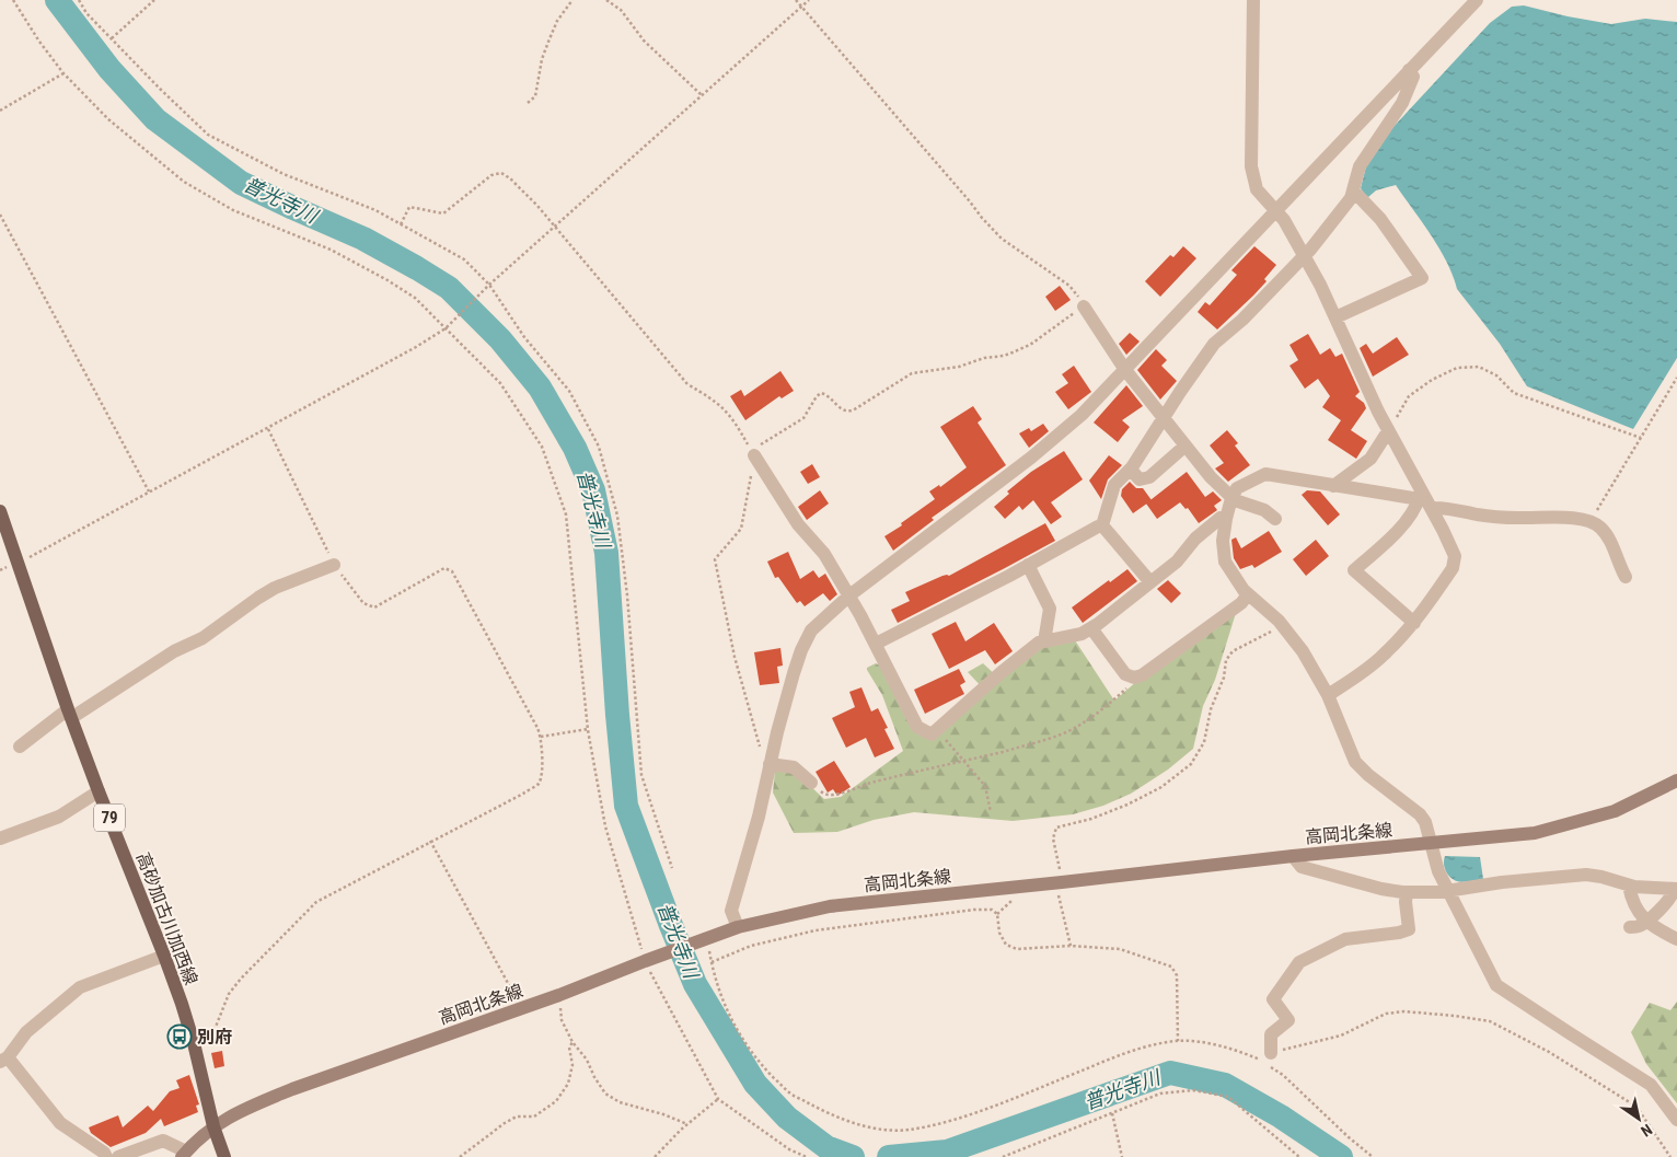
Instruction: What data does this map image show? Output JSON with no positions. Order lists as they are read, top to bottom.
{
  "streets": {
    "main road": ["79", "高岡北条線", "高砂加古川加西線"]
  },
  "crossings": [
    ["高岡北条線", "高砂加古川加西線"]
  ],
  "water": ["普光寺川"],
  "places": {
    "bus stop": ["別府"]
  },
  "north": "bottom right"
}
